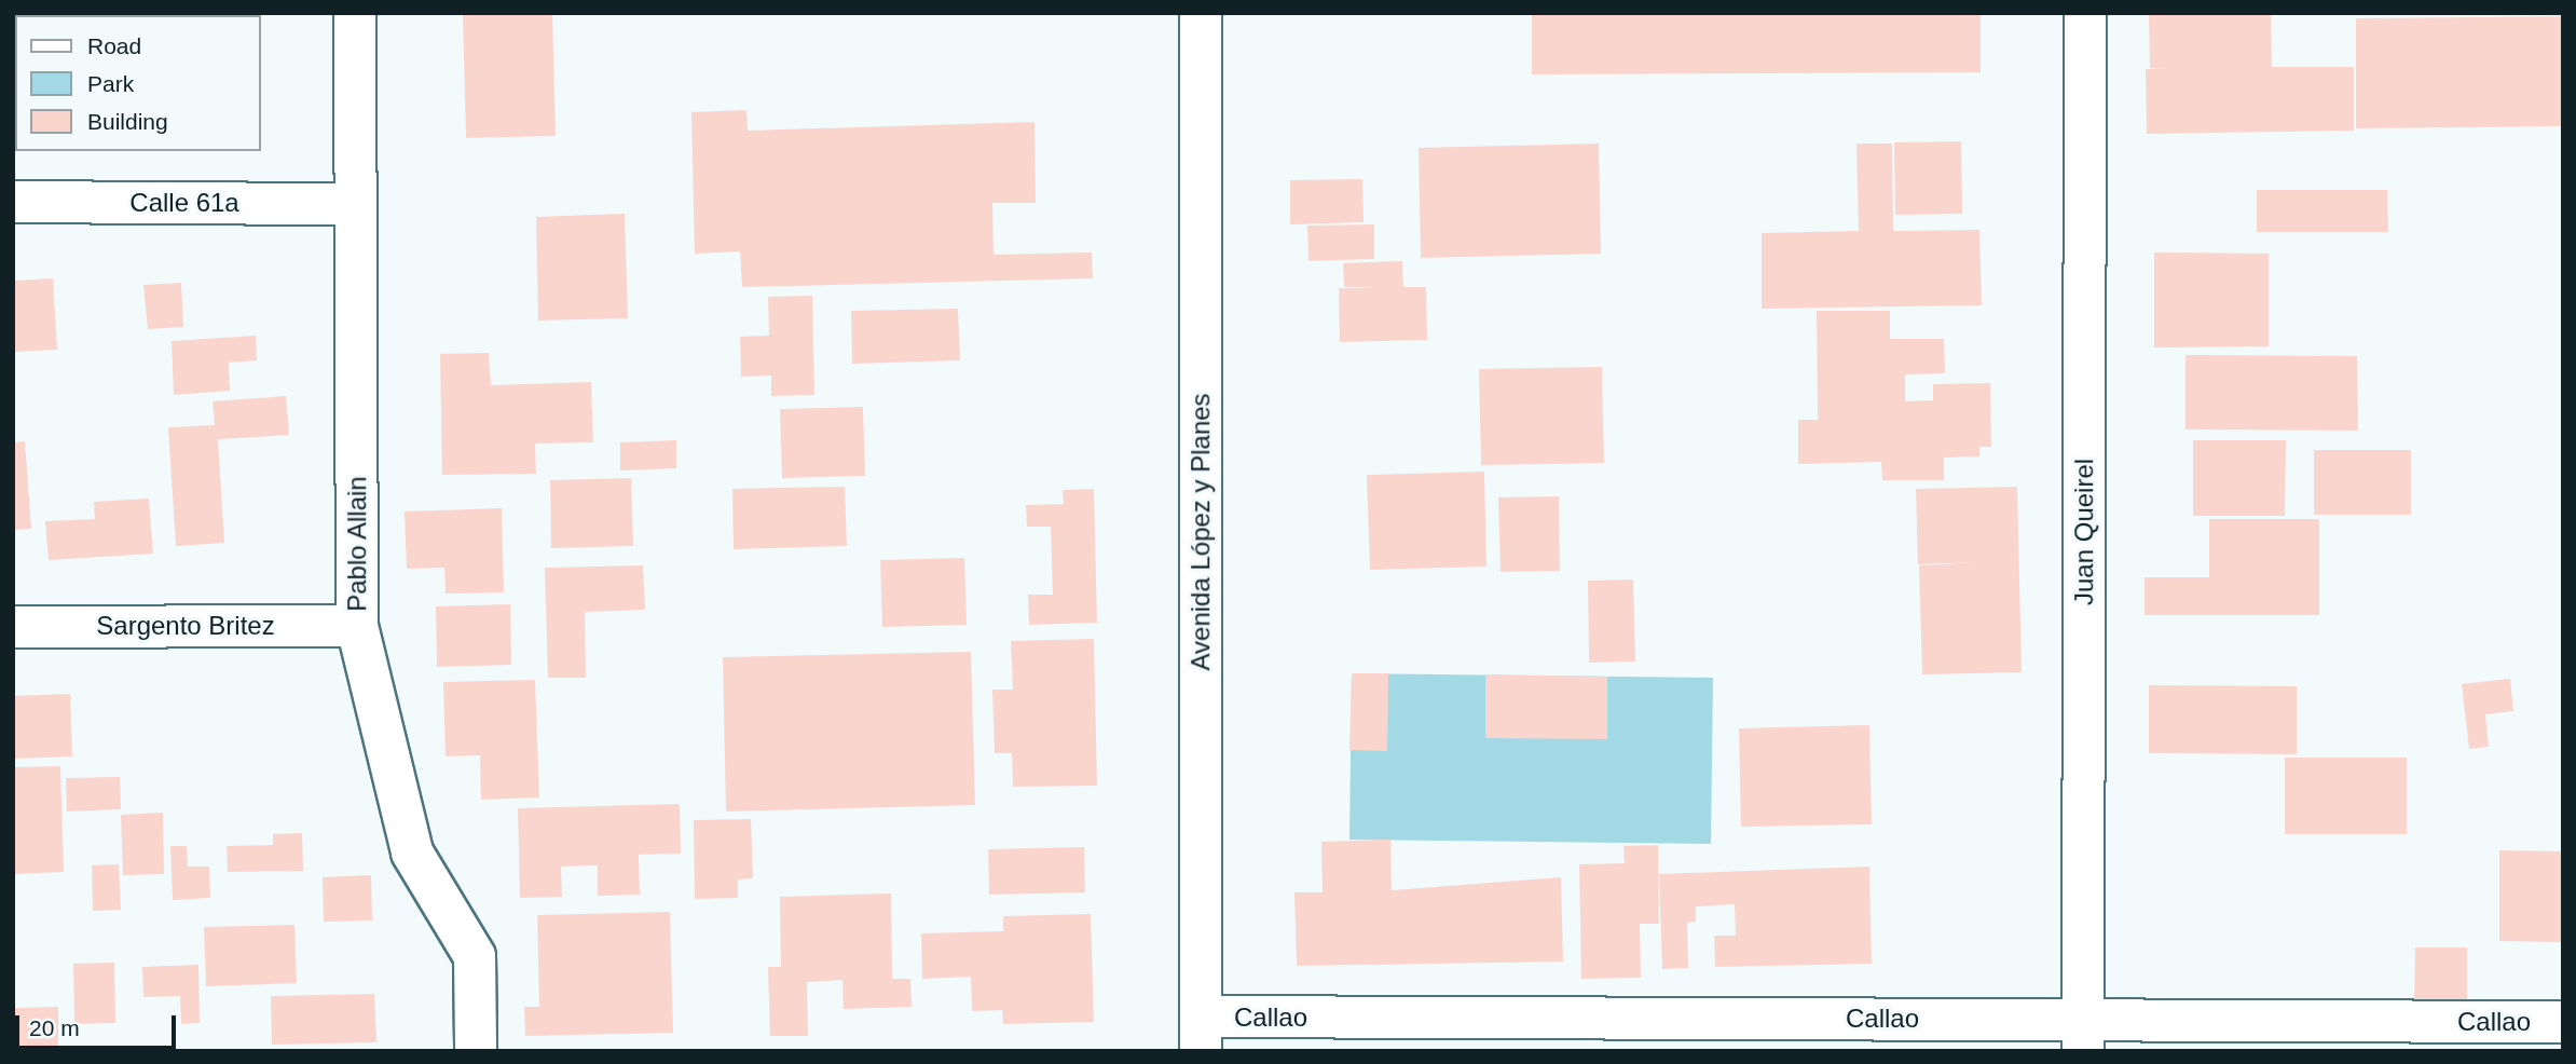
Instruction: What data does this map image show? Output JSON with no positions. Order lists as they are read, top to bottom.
{
  "streets": {
    "street": [
      "Calle 61a",
      "Avenida López y Planes",
      "Juan Queirel",
      "Pablo Allain",
      "Sargento Britez",
      "Callao"
    ]
  },
  "crossings": [
    ["Calle 61a", "Pablo Allain"],
    ["Avenida López y Planes", "Callao"],
    ["Juan Queirel", "Callao"],
    ["Pablo Allain", "Sargento Britez"]
  ],
  "legend": ["Road", "Park", "Building"],
  "scale_bar": "20 m"
}
